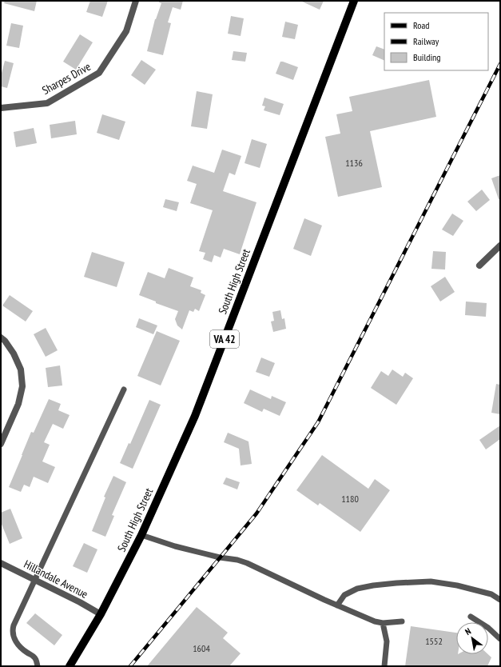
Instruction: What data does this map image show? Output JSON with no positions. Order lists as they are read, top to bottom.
{
  "streets": {
    "main road": ["South High Street", "VA 42"],
    "street": ["Sharpes Drive", "Hillandale Avenue"]
  },
  "crossings": [
    ["South High Street", "Hillandale Avenue"]
  ],
  "house_numbers": [
    "1136",
    "1180",
    "1552",
    "1604"
  ],
  "legend": ["Road", "Railway", "Building"],
  "north": "top left"
}
